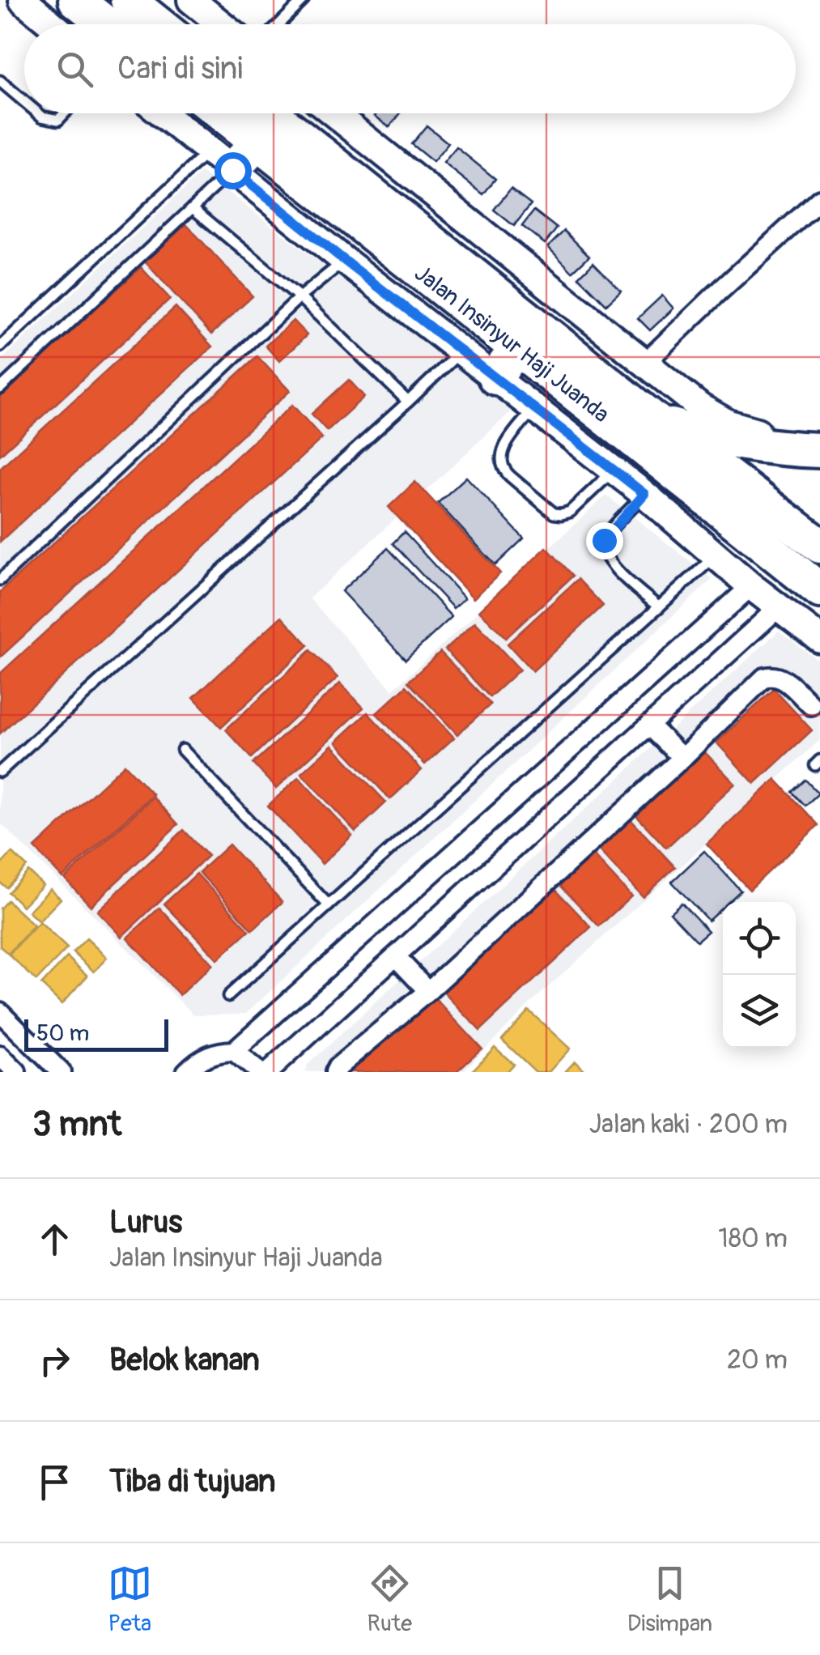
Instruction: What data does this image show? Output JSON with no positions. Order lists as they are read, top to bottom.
{
  "streets": {
    "highway": ["Jalan Insinyur Haji Juanda"]
  },
  "scale_bar": "50 m",
  "page": {
    "search": "Cari di sini",
    "scale": "50 m",
    "heading": ["3 mnt", "Jalan kaki · 200 m"],
    "list": [
      ["Lurus", "Jalan Insinyur Haji Juanda", "180 m"],
      ["Belok kanan", "20 m"],
      "Tiba di tujuan"
    ],
    "nav": ["Peta", "Rute", "Disimpan"]
  }
}
